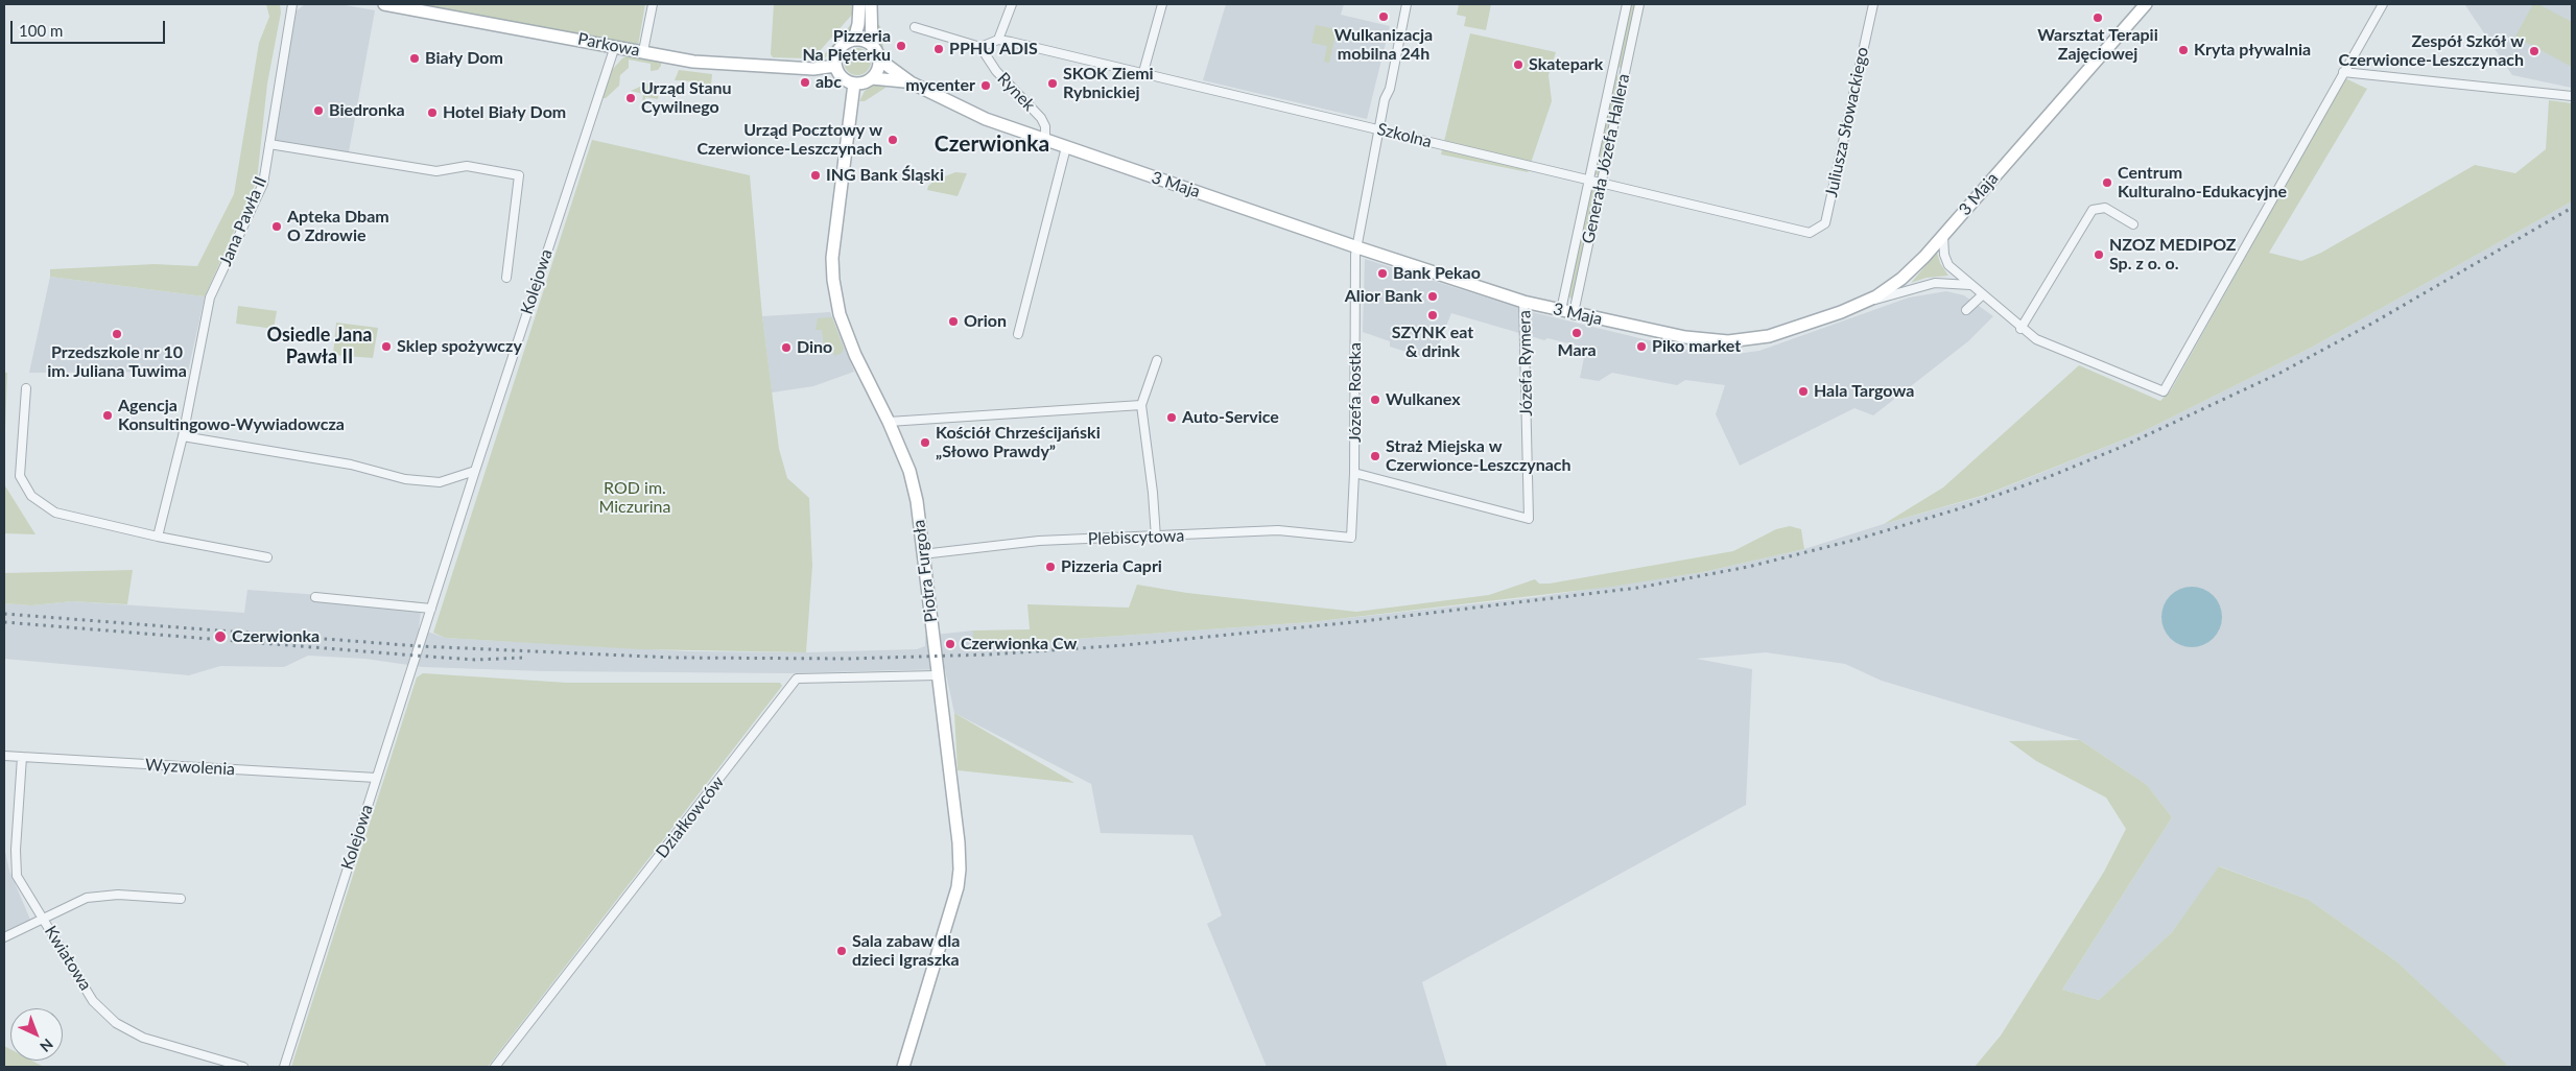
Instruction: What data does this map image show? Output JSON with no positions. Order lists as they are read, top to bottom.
{
  "streets": {
    "main road": ["Parkowa", "3 Maja", "Piotra Furgoła"],
    "street": [
      "Rynek",
      "Juliusza Słowackiego",
      "Szkolna",
      "Generała Józefa Hallera",
      "Jana Pawła II",
      "Kolejowa",
      "Józefa Rymera",
      "Józefa Rostka",
      "Plebiscytowa",
      "Wyzwolenia",
      "Działkowców",
      "Kwiatowa"
    ]
  },
  "crossings": [
    ["Parkowa", "3 Maja"],
    ["Parkowa", "Kolejowa"],
    ["Parkowa", "Piotra Furgoła"],
    ["Rynek", "3 Maja"],
    ["Juliusza Słowackiego", "Szkolna"],
    ["Szkolna", "Generała Józefa Hallera"],
    ["Szkolna", "Józefa Rostka"],
    ["Generała Józefa Hallera", "3 Maja"],
    ["3 Maja", "Józefa Rymera"],
    ["3 Maja", "Józefa Rostka"],
    ["3 Maja", "Piotra Furgoła"],
    ["Kolejowa", "Wyzwolenia"],
    ["Józefa Rymera", "Józefa Rostka"],
    ["Józefa Rostka", "Plebiscytowa"],
    ["Plebiscytowa", "Piotra Furgoła"],
    ["Piotra Furgoła", "Działkowców"],
    ["Wyzwolenia", "Kwiatowa"]
  ],
  "districts": ["Czerwionka", "Osiedle Jana Pawła II"],
  "parks": ["ROD im. Miczurina"],
  "places": [
    "Wulkanizacja mobilna 24h",
    "Warsztat Terapii Zajęciowej",
    "Pizzeria Na Pięterku",
    "PPHU ADIS",
    "Kryta pływalnia",
    "Zespół Szkół w Czerwionce-Leszczynach",
    "Biały Dom",
    "Skatepark",
    "abc",
    "SKOK Ziemi Rybnickiej",
    "mycenter",
    "Urząd Stanu Cywilnego",
    "Biedronka",
    "Hotel Biały Dom",
    "Urząd Pocztowy w Czerwionce-Leszczynach",
    "ING Bank Śląski",
    "Centrum Kulturalno-Edukacyjne",
    "Apteka Dbam O Zdrowie",
    "NZOZ MEDIPOZ Sp. z o. o.",
    "Bank Pekao",
    "Alior Bank",
    "SZYNK eat & drink",
    "Orion",
    "Mara",
    "Przedszkole nr 10 im. Juliana Tuwima",
    "Sklep spożywczy",
    "Piko market",
    "Dino",
    "Hala Targowa",
    "Wulkanex",
    "Agencja Konsultingowo-Wywiadowcza",
    "Auto-Service",
    "Kościół Chrześcijański „Słowo Prawdy”",
    "Straż Miejska w Czerwionce-Leszczynach",
    "Pizzeria Capri",
    "Czerwionka",
    "Czerwionka Cw",
    "Sala zabaw dla dzieci Igraszka"
  ],
  "scale_bar": "100 m",
  "north": "bottom right"
}
